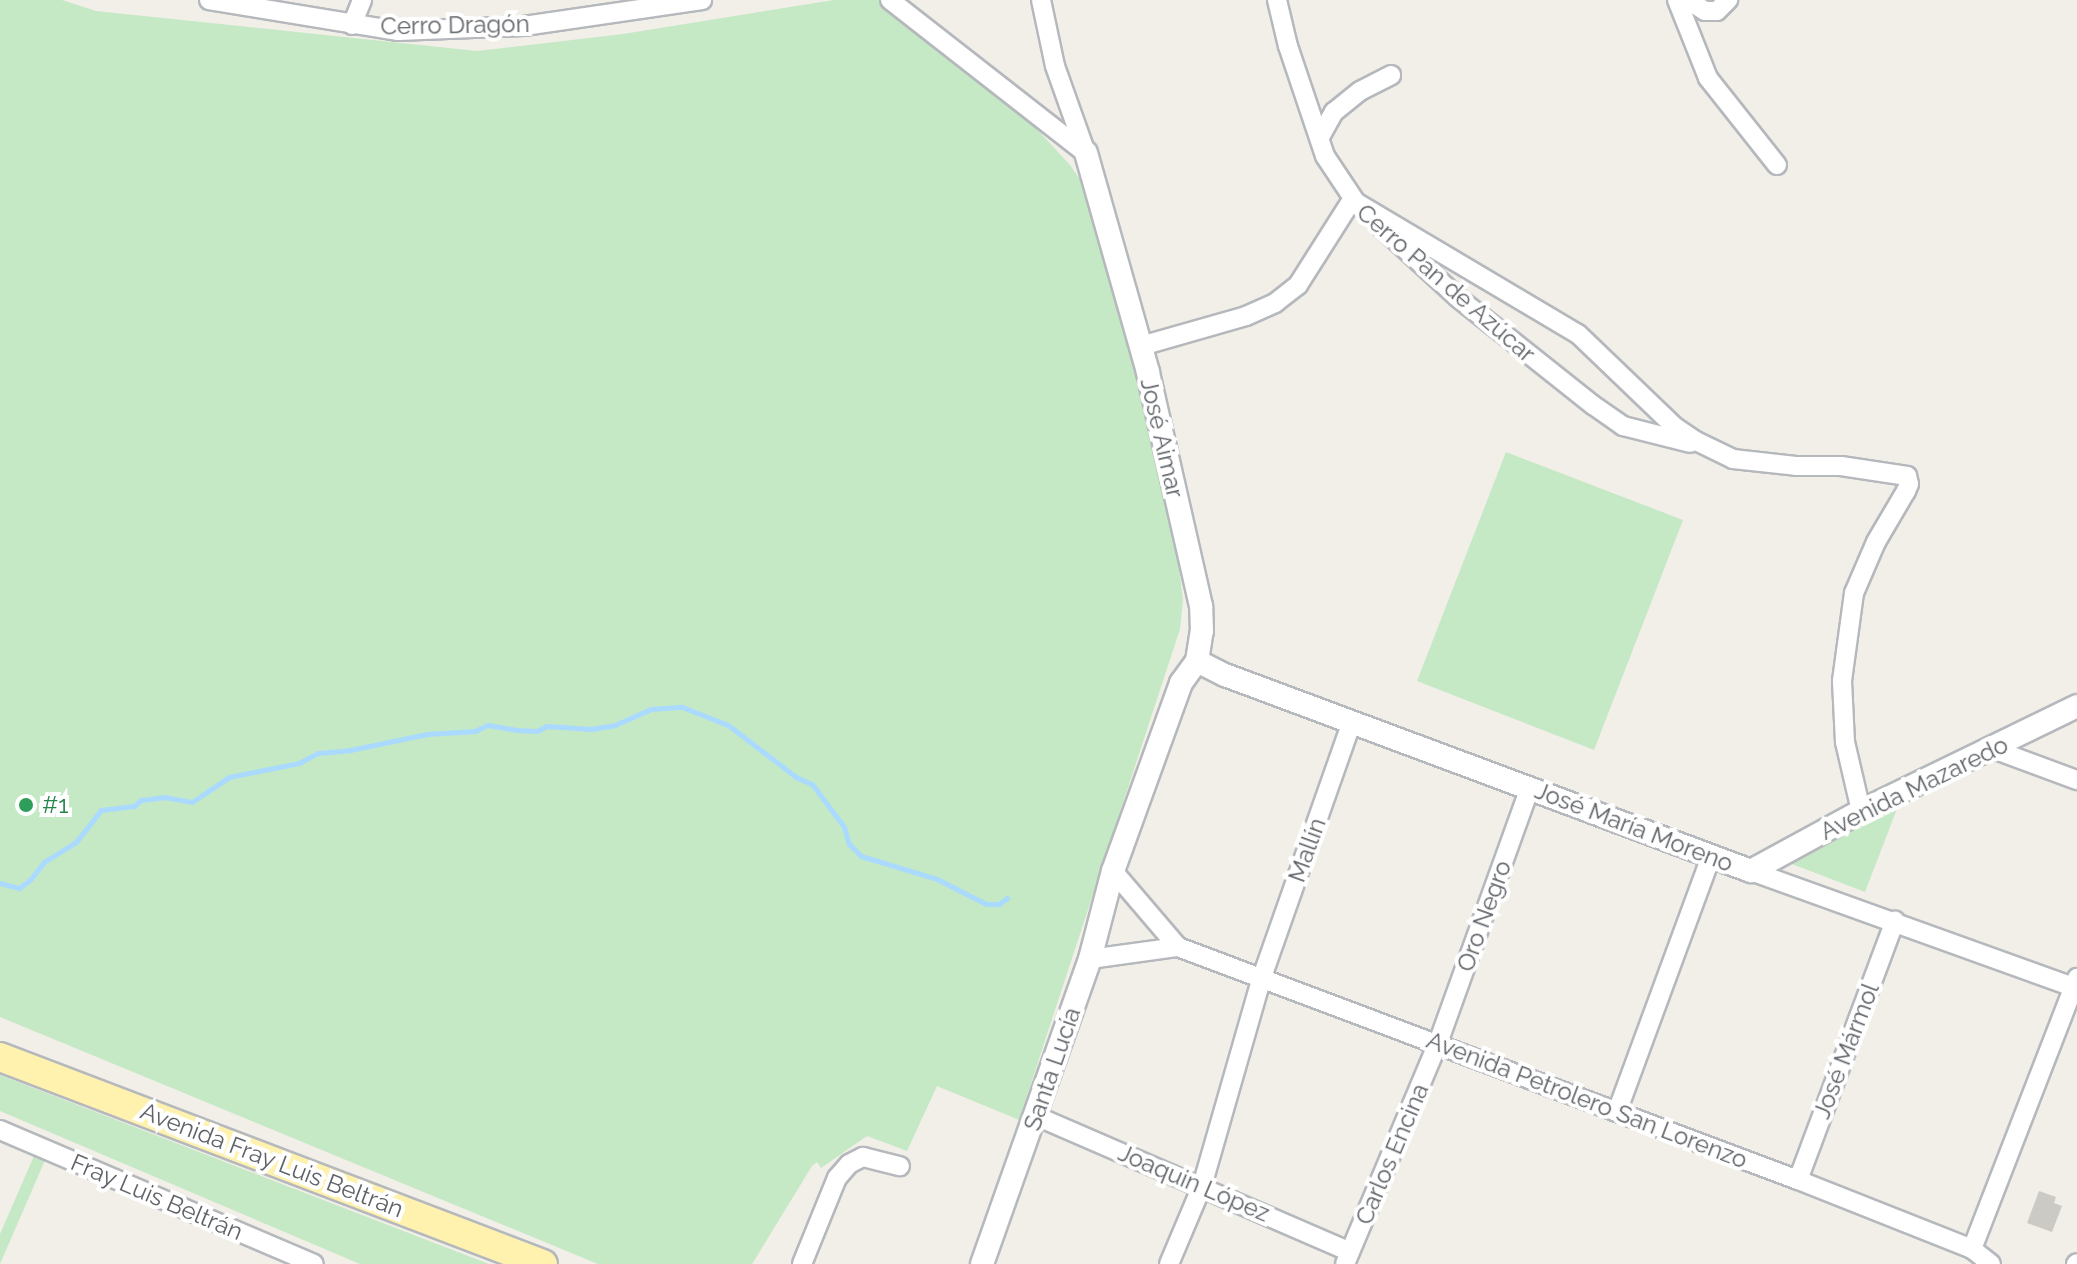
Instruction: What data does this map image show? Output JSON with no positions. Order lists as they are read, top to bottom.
{
  "streets": {
    "main road": ["Avenida Fray Luis Beltrán"],
    "street": [
      "Cerro Dragón",
      "Cerro Pan de Azúcar",
      "José Aimar",
      "Avenida Mazaredo",
      "José María Moreno",
      "Mallín",
      "Oro Negro",
      "José Mármol",
      "Santa Lucía",
      "Avenida Petrolero San Lorenzo",
      "Carlos Encina",
      "Joaquin López",
      "Fray Luis Beltrán"
    ]
  },
  "crossings": [
    ["Cerro Pan de Azúcar", "Avenida Mazaredo"],
    ["José Aimar", "José María Moreno"],
    ["José Aimar", "Santa Lucía"],
    ["José Aimar", "Avenida Petrolero San Lorenzo"],
    ["Avenida Mazaredo", "José María Moreno"],
    ["José María Moreno", "Mallín"],
    ["José María Moreno", "Oro Negro"],
    ["José María Moreno", "José Mármol"],
    ["Mallín", "Avenida Petrolero San Lorenzo"],
    ["Mallín", "Joaquin López"],
    ["Oro Negro", "Avenida Petrolero San Lorenzo"],
    ["Oro Negro", "Carlos Encina"],
    ["José Mármol", "Avenida Petrolero San Lorenzo"],
    ["Santa Lucía", "Avenida Petrolero San Lorenzo"],
    ["Santa Lucía", "Joaquin López"],
    ["Avenida Petrolero San Lorenzo", "Carlos Encina"],
    ["Carlos Encina", "Joaquin López"]
  ],
  "places": ["#1"]
}
